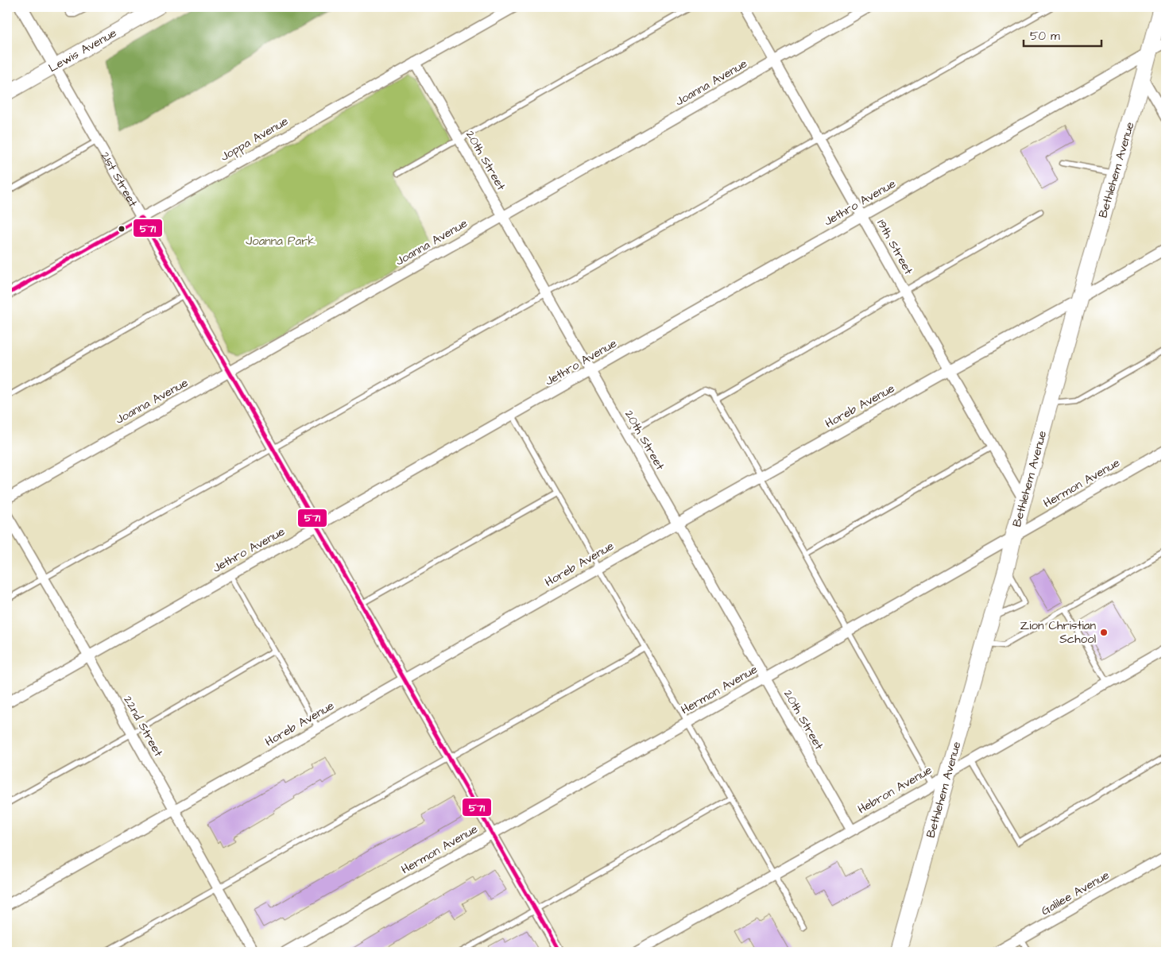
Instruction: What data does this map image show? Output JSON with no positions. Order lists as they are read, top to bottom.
{
  "streets": {
    "main road": ["Lewis Avenue", "Bethlehem Avenue"],
    "street": [
      "Joanna Avenue",
      "Joppa Avenue",
      "20th Street",
      "21st Street",
      "Jethro Avenue",
      "19th Street",
      "Horeb Avenue",
      "Hermon Avenue",
      "22nd Street",
      "Hebron Avenue",
      "Galilee Avenue"
    ]
  },
  "crossings": [
    ["Lewis Avenue", "21st Street"],
    ["Joanna Avenue", "20th Street"],
    ["Joanna Avenue", "21st Street"],
    ["Joanna Avenue", "19th Street"],
    ["Joppa Avenue", "20th Street"],
    ["Joppa Avenue", "21st Street"],
    ["20th Street", "Jethro Avenue"],
    ["20th Street", "Horeb Avenue"],
    ["20th Street", "Hermon Avenue"],
    ["20th Street", "Hebron Avenue"],
    ["Bethlehem Avenue", "Jethro Avenue"],
    ["Bethlehem Avenue", "19th Street"],
    ["Bethlehem Avenue", "Horeb Avenue"],
    ["Bethlehem Avenue", "Hermon Avenue"],
    ["Bethlehem Avenue", "Hebron Avenue"],
    ["21st Street", "Jethro Avenue"],
    ["21st Street", "Horeb Avenue"],
    ["21st Street", "Hermon Avenue"],
    ["Jethro Avenue", "19th Street"],
    ["Jethro Avenue", "22nd Street"],
    ["19th Street", "Horeb Avenue"],
    ["Horeb Avenue", "22nd Street"]
  ],
  "parks": ["Joanna Park"],
  "places": ["Zion Christian School"],
  "lines": ["transit line 571"],
  "scale_bar": "50 m"
}
